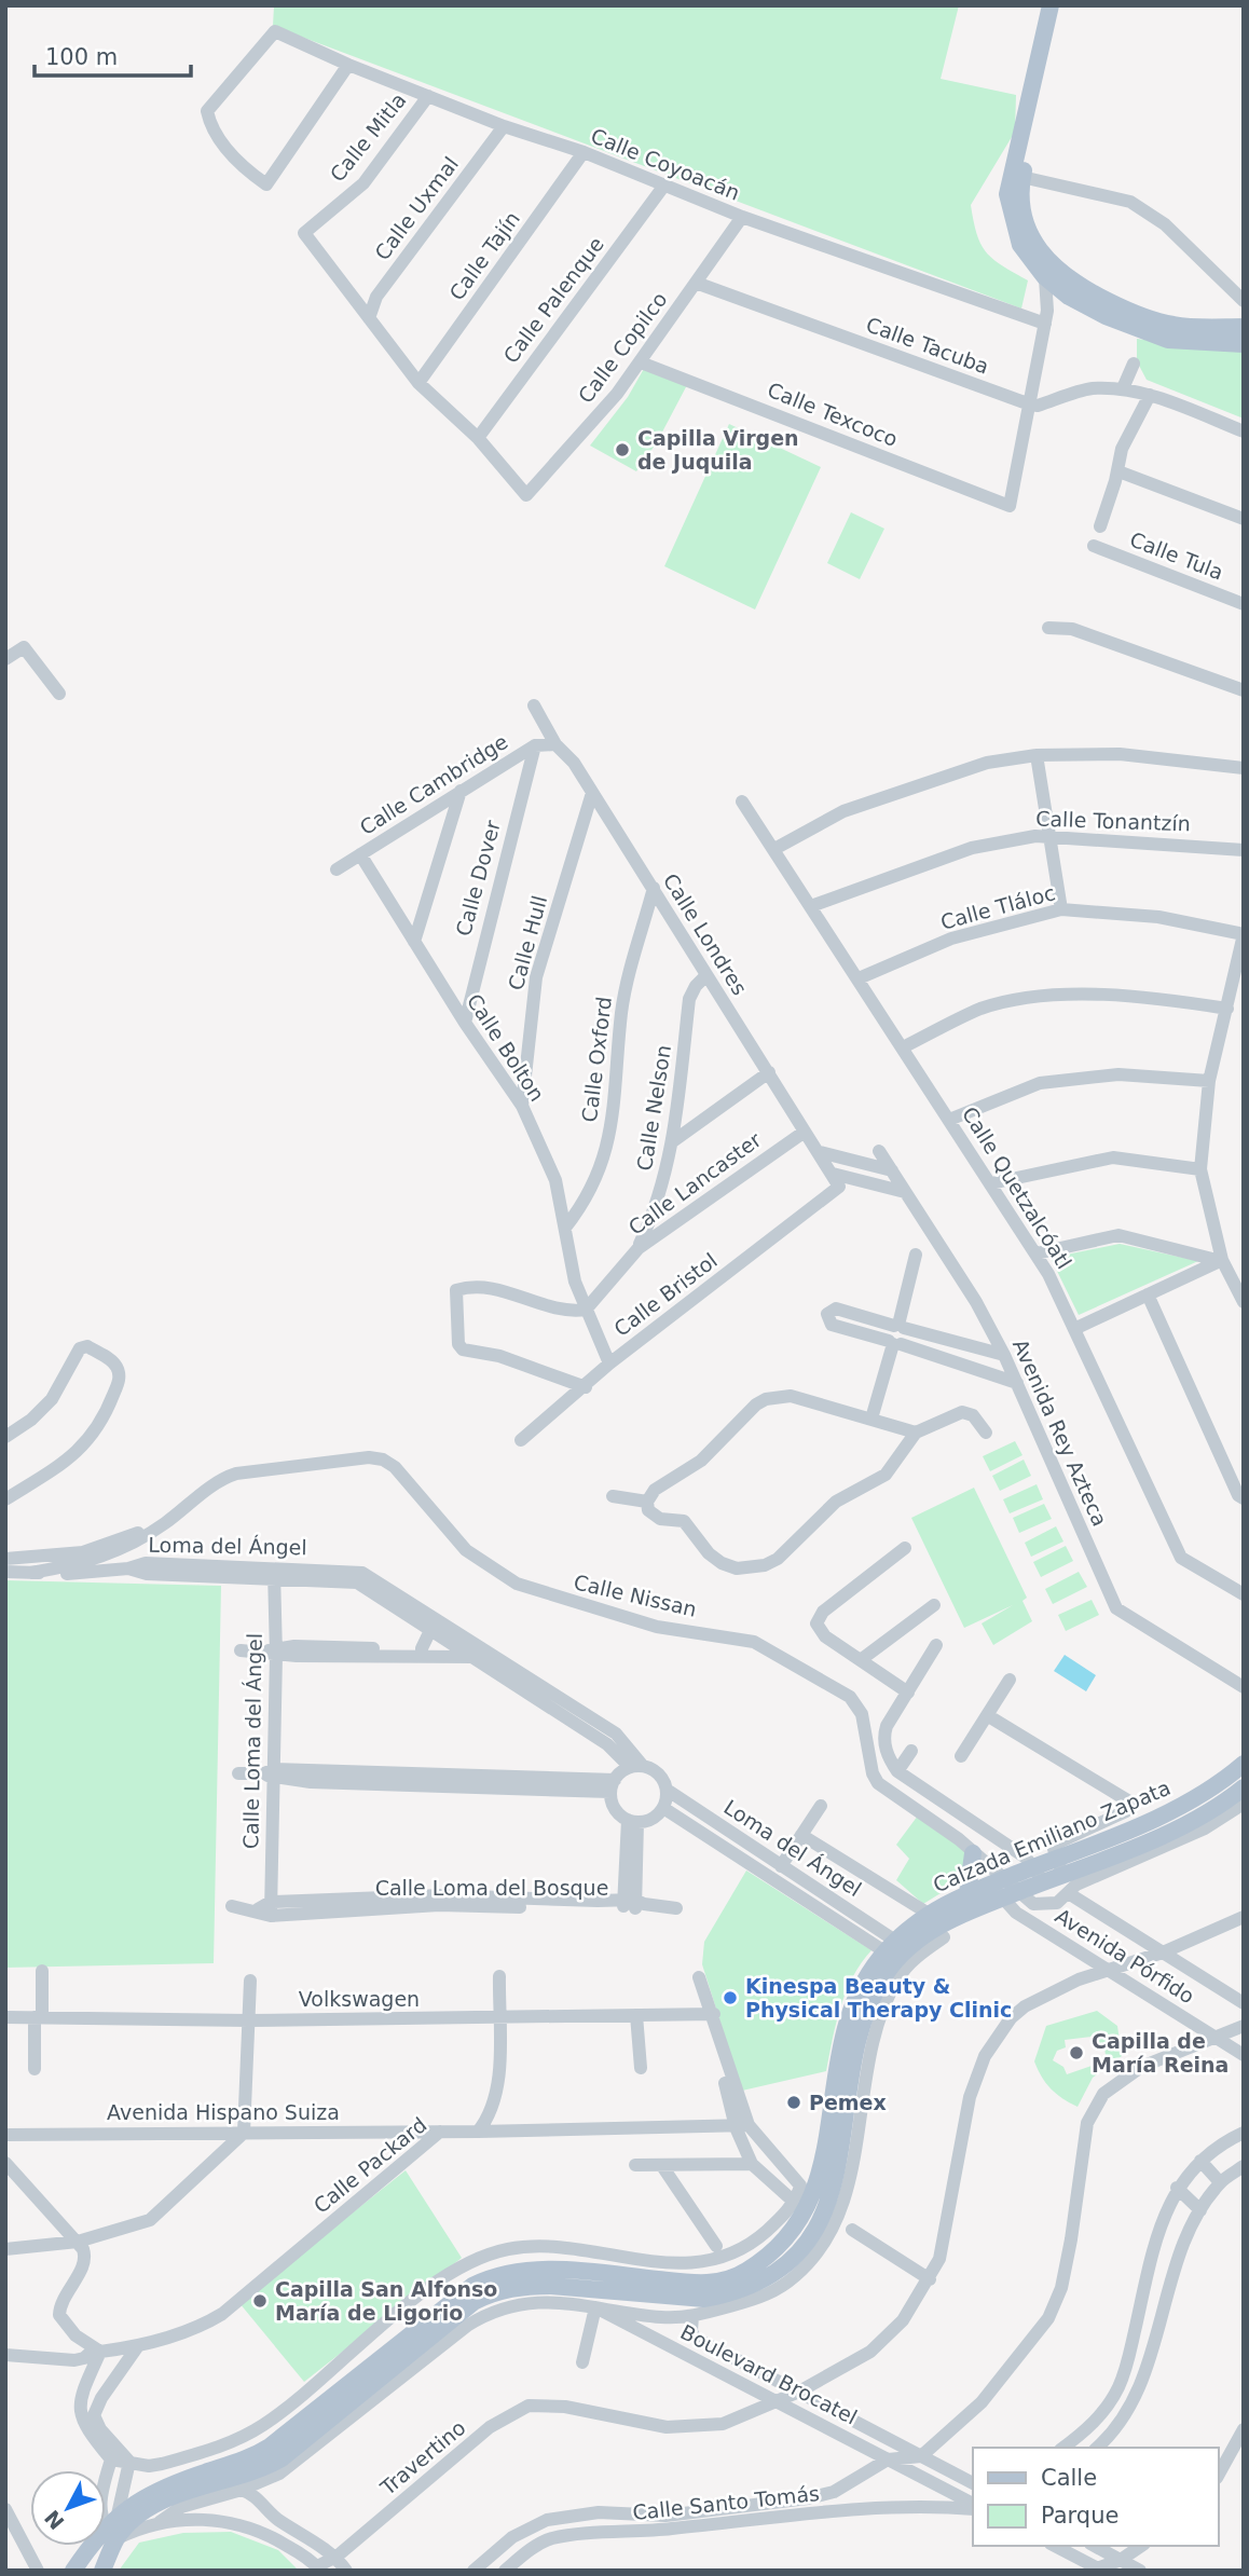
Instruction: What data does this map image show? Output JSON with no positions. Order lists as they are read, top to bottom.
{
  "streets": {
    "main road": ["Calzada Emiliano Zapata"],
    "street": [
      "Calle Mitla",
      "Calle Coyoacán",
      "Calle Uxmal",
      "Calle Tajín",
      "Calle Palenque",
      "Calle Tacuba",
      "Calle Copilco",
      "Calle Texcoco",
      "Calle Tula",
      "Calle Cambridge",
      "Calle Tonantzín",
      "Calle Dover",
      "Calle Tláloc",
      "Calle Londres",
      "Calle Hull",
      "Calle Bolton",
      "Calle Oxford",
      "Calle Nelson",
      "Calle Lancaster",
      "Calle Quetzalcóatl",
      "Calle Bristol",
      "Avenida Rey Azteca",
      "Loma del Ángel",
      "Calle Nissan",
      "Calle Loma del Ángel",
      "Calle Loma del Bosque",
      "Avenida Pórfido",
      "Volkswagen",
      "Avenida Hispano Suiza",
      "Calle Packard",
      "Boulevard Brocatel",
      "Travertino",
      "Calle Santo Tomás"
    ]
  },
  "crossings": [
    ["Calle Mitla", "Calle Coyoacán"],
    ["Calle Mitla", "Calle Uxmal"],
    ["Calle Coyoacán", "Calle Uxmal"],
    ["Calle Coyoacán", "Calle Tajín"],
    ["Calle Coyoacán", "Calle Palenque"],
    ["Calle Coyoacán", "Calle Copilco"],
    ["Calle Palenque", "Calle Copilco"],
    ["Calle Tacuba", "Calle Copilco"],
    ["Calle Tacuba", "Calle Texcoco"],
    ["Calle Copilco", "Calle Texcoco"],
    ["Calle Cambridge", "Calle Dover"],
    ["Calle Cambridge", "Calle Londres"],
    ["Calle Cambridge", "Calle Bolton"],
    ["Calle Tonantzín", "Calle Quetzalcóatl"],
    ["Calle Dover", "Calle Bolton"],
    ["Calle Tláloc", "Calle Quetzalcóatl"],
    ["Calle Londres", "Calle Hull"],
    ["Calle Londres", "Calle Oxford"],
    ["Calle Londres", "Calle Nelson"],
    ["Calle Londres", "Calle Lancaster"],
    ["Calle Londres", "Calle Bristol"],
    ["Calle Hull", "Calle Bolton"],
    ["Calle Bolton", "Calle Oxford"],
    ["Calle Bolton", "Calle Lancaster"],
    ["Calle Bolton", "Calle Bristol"],
    ["Calle Nelson", "Calle Lancaster"],
    ["Loma del Ángel", "Calle Nissan"],
    ["Loma del Ángel", "Calle Loma del Ángel"],
    ["Loma del Ángel", "Calzada Emiliano Zapata"],
    ["Loma del Ángel", "Calle Loma del Bosque"],
    ["Calle Nissan", "Calzada Emiliano Zapata"],
    ["Calle Nissan", "Avenida Pórfido"],
    ["Calle Loma del Ángel", "Calle Loma del Bosque"],
    ["Calzada Emiliano Zapata", "Avenida Pórfido"],
    ["Avenida Pórfido", "Travertino"],
    ["Volkswagen", "Calle Packard"],
    ["Avenida Hispano Suiza", "Calle Packard"],
    ["Boulevard Brocatel", "Travertino"],
    ["Boulevard Brocatel", "Calle Santo Tomás"]
  ],
  "places": [
    "Capilla Virgen de Juquila",
    "Kinespa Beauty & Physical Therapy Clinic",
    "Capilla de María Reina",
    "Pemex",
    "Capilla San Alfonso María de Ligorio"
  ],
  "legend": ["Calle", "Parque"],
  "scale_bar": "100 m",
  "north": "bottom left"
}
